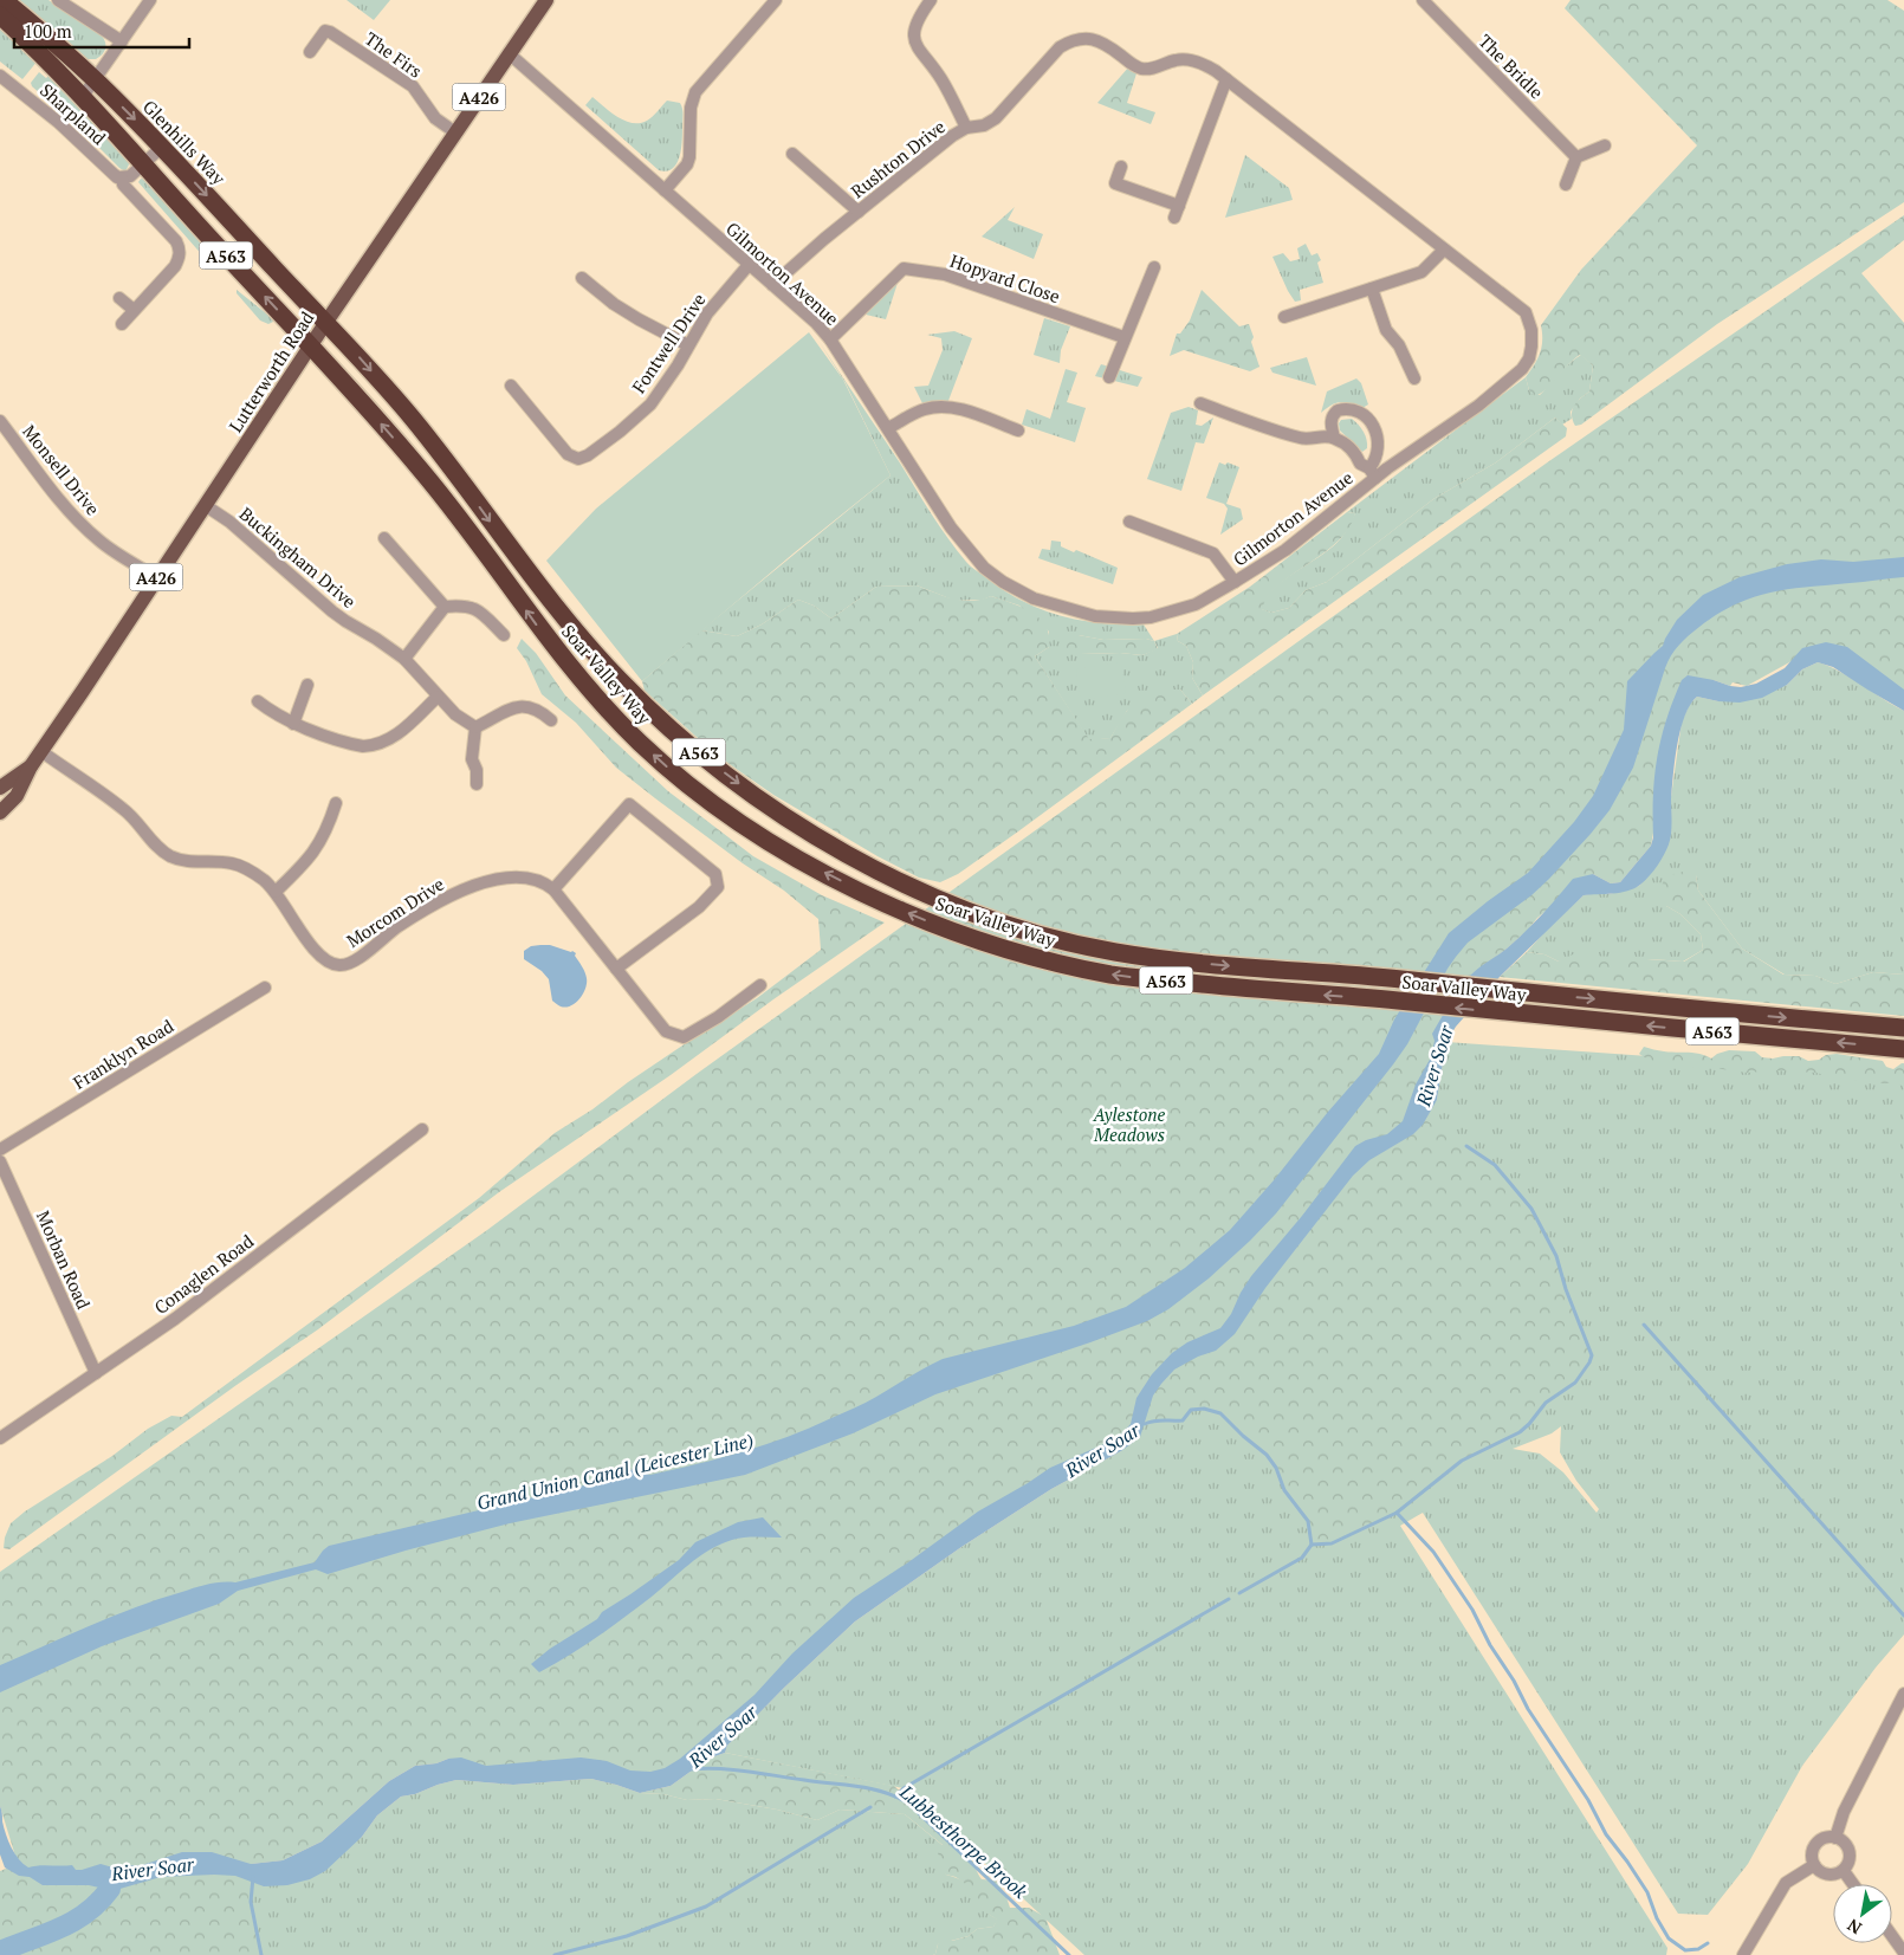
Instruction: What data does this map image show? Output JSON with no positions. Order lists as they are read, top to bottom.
{
  "streets": {
    "highway": ["Glenhills Way", "A563", "Soar Valley Way"],
    "main road": ["A426", "Lutterworth Road"],
    "street": [
      "The Firs",
      "The Bridle",
      "Sharpland",
      "Rushton Drive",
      "Gilmorton Avenue",
      "Hopyard Close",
      "Fontwell Drive",
      "Monsell Drive",
      "Buckingham Drive",
      "Morcom Drive",
      "Franklyn Road",
      "Morban Road",
      "Conaglen Road"
    ]
  },
  "crossings": [
    ["The Firs", "Lutterworth Road"],
    ["Glenhills Way", "Lutterworth Road"],
    ["Glenhills Way", "Soar Valley Way"],
    ["Rushton Drive", "Gilmorton Avenue"],
    ["A563", "Lutterworth Road"],
    ["A563", "Soar Valley Way"],
    ["Gilmorton Avenue", "Hopyard Close"],
    ["Gilmorton Avenue", "Fontwell Drive"],
    ["Gilmorton Avenue", "Lutterworth Road"],
    ["Lutterworth Road", "Monsell Drive"],
    ["Lutterworth Road", "Buckingham Drive"],
    ["Lutterworth Road", "Soar Valley Way"],
    ["Lutterworth Road", "Morcom Drive"],
    ["Morban Road", "Conaglen Road"]
  ],
  "water": ["River Soar", "Grand Union Canal (Leicester Line)", "Lubbesthorpe Brook"],
  "parks": ["Aylestone Meadows"],
  "scale_bar": "100 m",
  "north": "bottom left"
}
